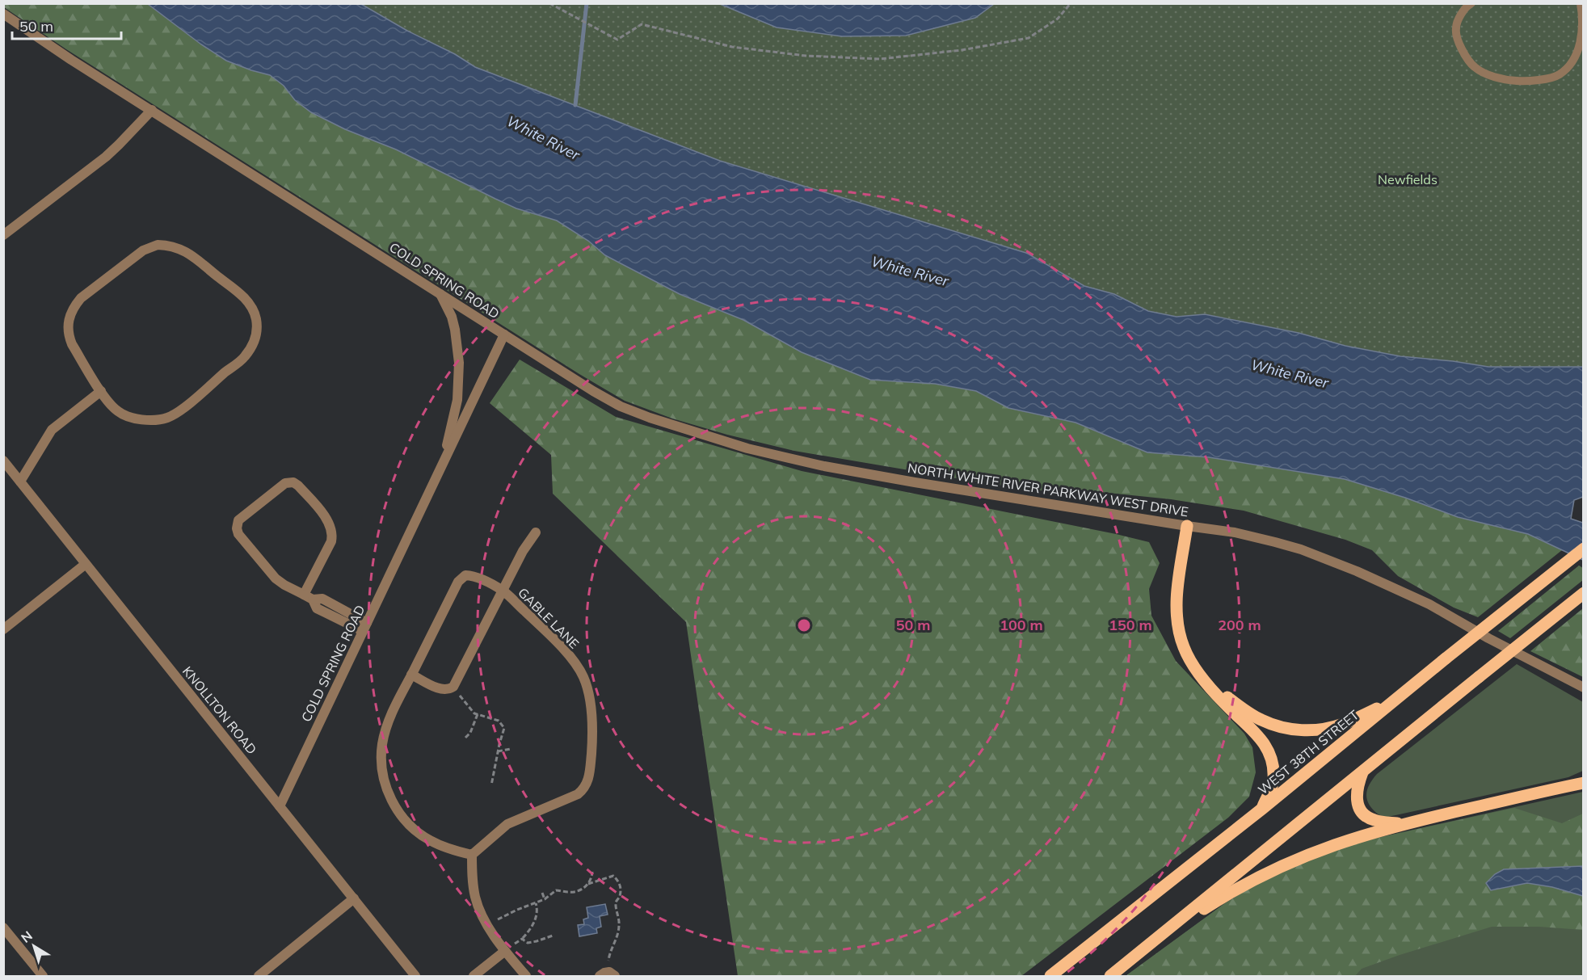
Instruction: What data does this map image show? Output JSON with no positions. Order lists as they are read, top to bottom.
{
  "streets": {
    "main road": ["WEST 38TH STREET"],
    "street": [
      "COLD SPRING ROAD",
      "NORTH WHITE RIVER PARKWAY WEST DRIVE",
      "GABLE LANE",
      "KNOLLTON ROAD"
    ]
  },
  "crossings": [
    ["COLD SPRING ROAD", "NORTH WHITE RIVER PARKWAY WEST DRIVE"],
    ["COLD SPRING ROAD", "KNOLLTON ROAD"]
  ],
  "water": ["White River"],
  "parks": ["Newfields"],
  "scale_bar": "50 m",
  "north": "top left",
  "rings": [
    "50 m",
    "100 m",
    "150 m",
    "200 m"
  ]
}
